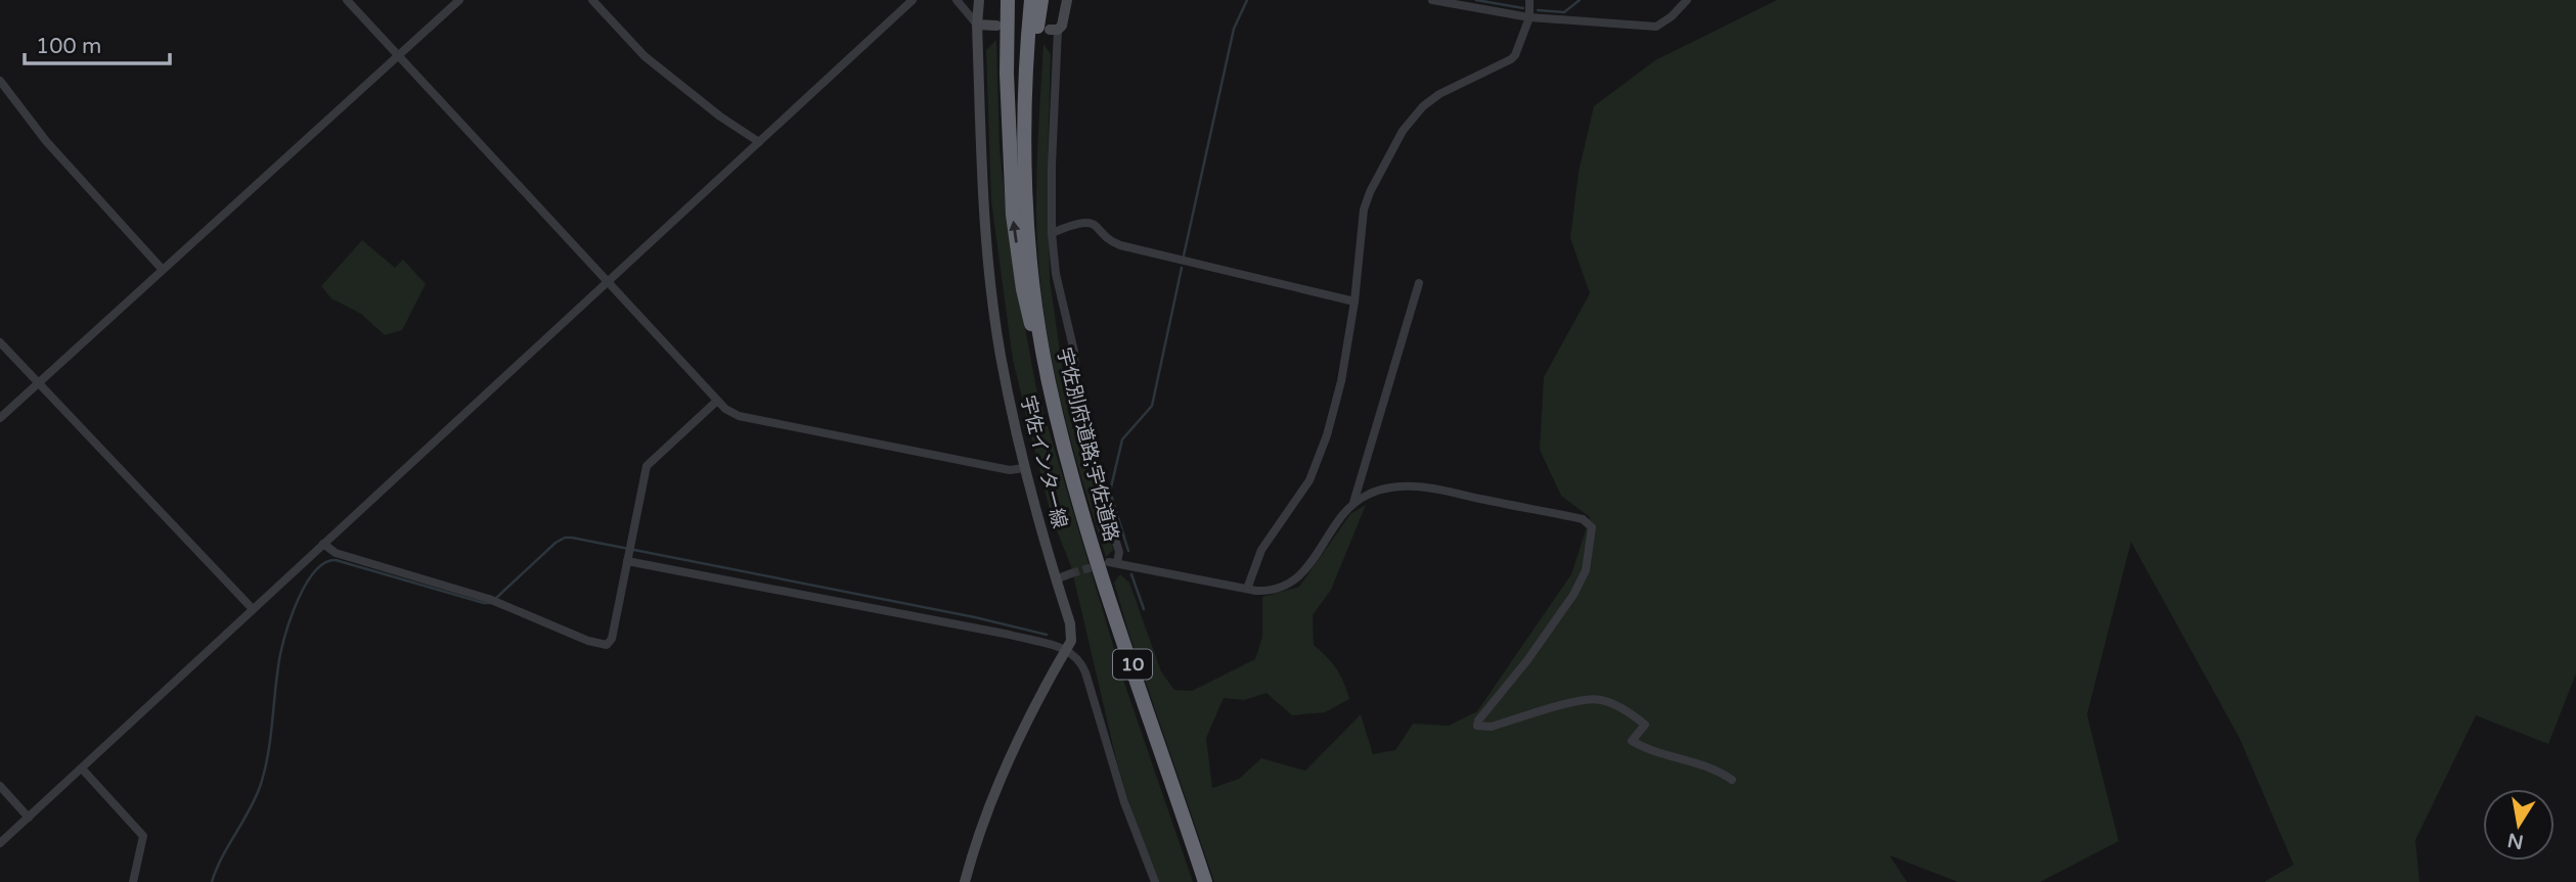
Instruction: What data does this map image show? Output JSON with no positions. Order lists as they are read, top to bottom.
{
  "streets": {
    "highway": ["宇佐別府道路;宇佐道路", "10"],
    "main road": ["宇佐インター線"]
  },
  "scale_bar": "100 m",
  "north": "bottom"
}
